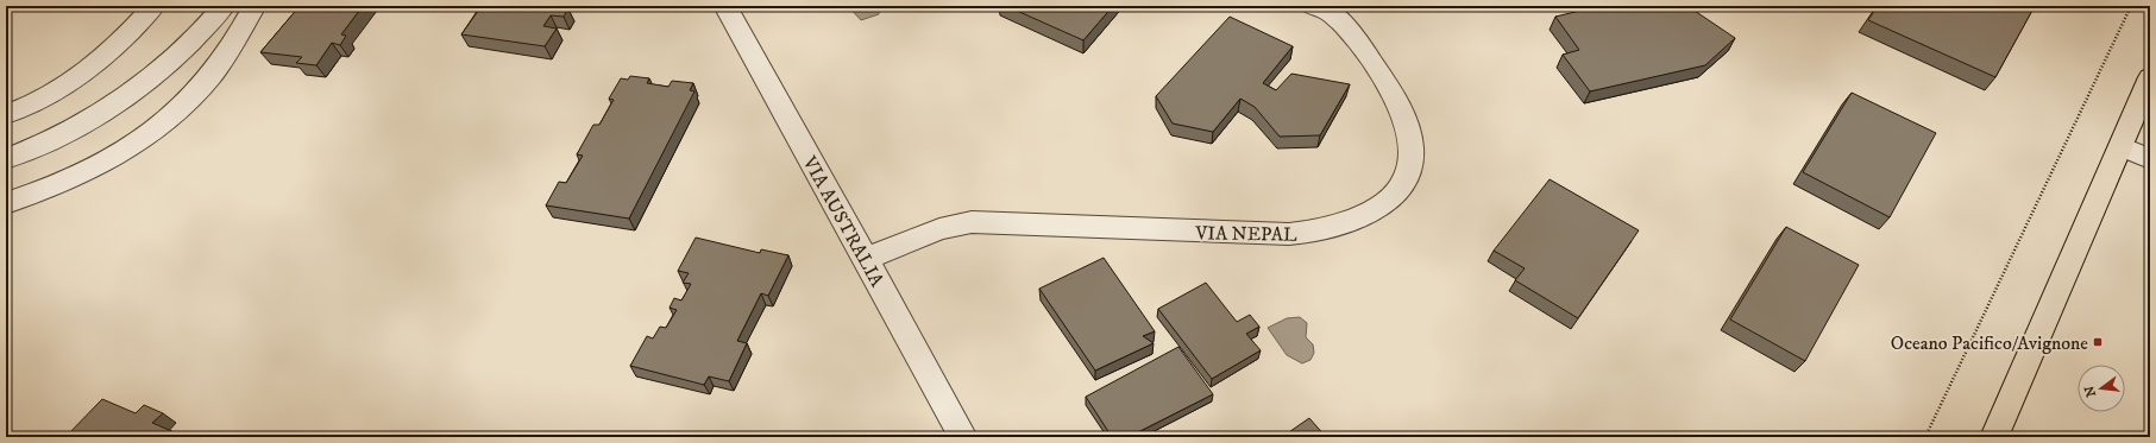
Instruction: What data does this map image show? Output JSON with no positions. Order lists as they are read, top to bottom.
{
  "streets": {
    "street": ["VIA AUSTRALIA", "VIA NEPAL"]
  },
  "crossings": [
    ["VIA AUSTRALIA", "VIA NEPAL"]
  ],
  "places": {
    "transit": ["Oceano Pacifico/Avignone"]
  },
  "north": "left"
}
